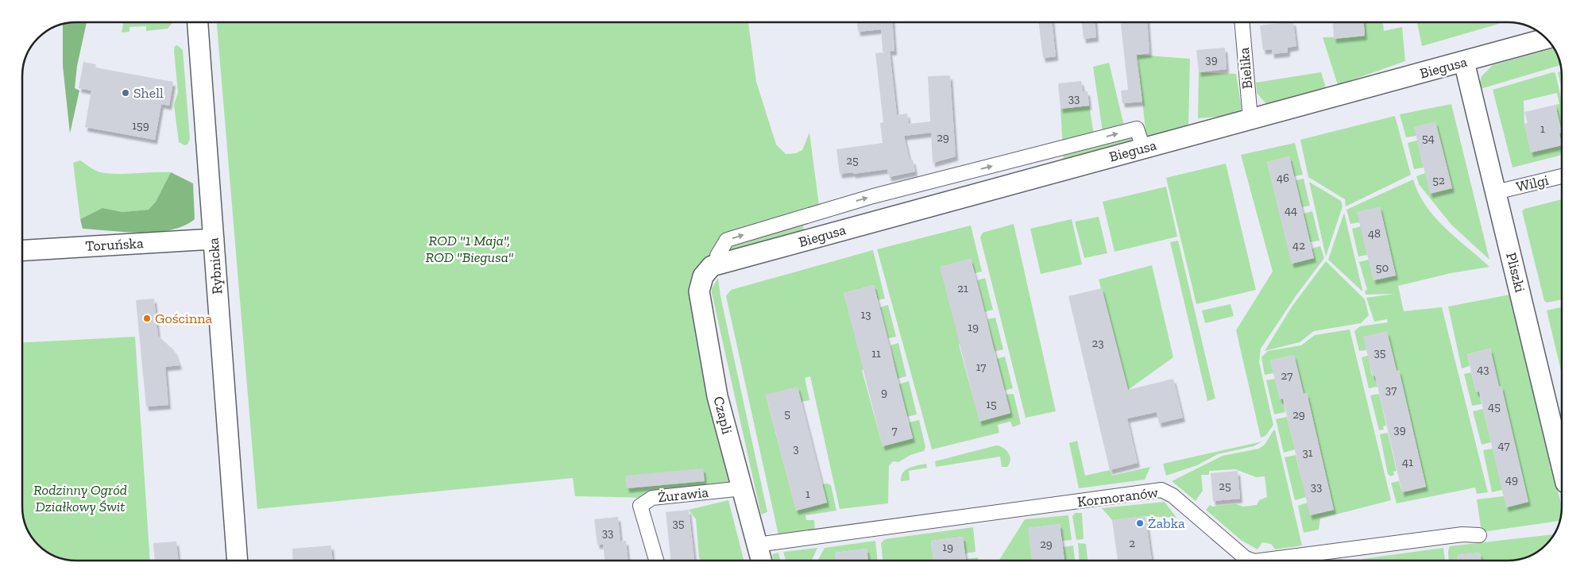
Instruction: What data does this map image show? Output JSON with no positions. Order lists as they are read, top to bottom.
{
  "streets": {
    "street": [
      "Biegusa",
      "Bielika",
      "Wilgi",
      "Toruńska",
      "Rybnicka",
      "Pliszki",
      "Czapli",
      "Żurawia",
      "Kormoranów"
    ]
  },
  "crossings": [
    ["Biegusa", "Bielika"],
    ["Biegusa", "Pliszki"],
    ["Biegusa", "Czapli"],
    ["Wilgi", "Pliszki"],
    ["Toruńska", "Rybnicka"],
    ["Czapli", "Żurawia"],
    ["Czapli", "Kormoranów"]
  ],
  "parks": ["ROD \"1 Maja\", ROD \"Biegusa\"", "Rodzinny Ogród Działkowy Świt"],
  "places": ["Shell", "Gościnna", "Żabka"],
  "house_numbers": [
    "39",
    "33",
    "159",
    "1",
    "29",
    "54",
    "25",
    "46",
    "52",
    "44",
    "48",
    "42",
    "50",
    "21",
    "13",
    "19",
    "23",
    "35",
    "11",
    "17",
    "43",
    "27",
    "37",
    "9",
    "15",
    "45",
    "5",
    "29",
    "39",
    "7",
    "47",
    "3",
    "31",
    "41",
    "49",
    "25",
    "33",
    "1",
    "35",
    "33",
    "2",
    "29",
    "19"
  ]
}
